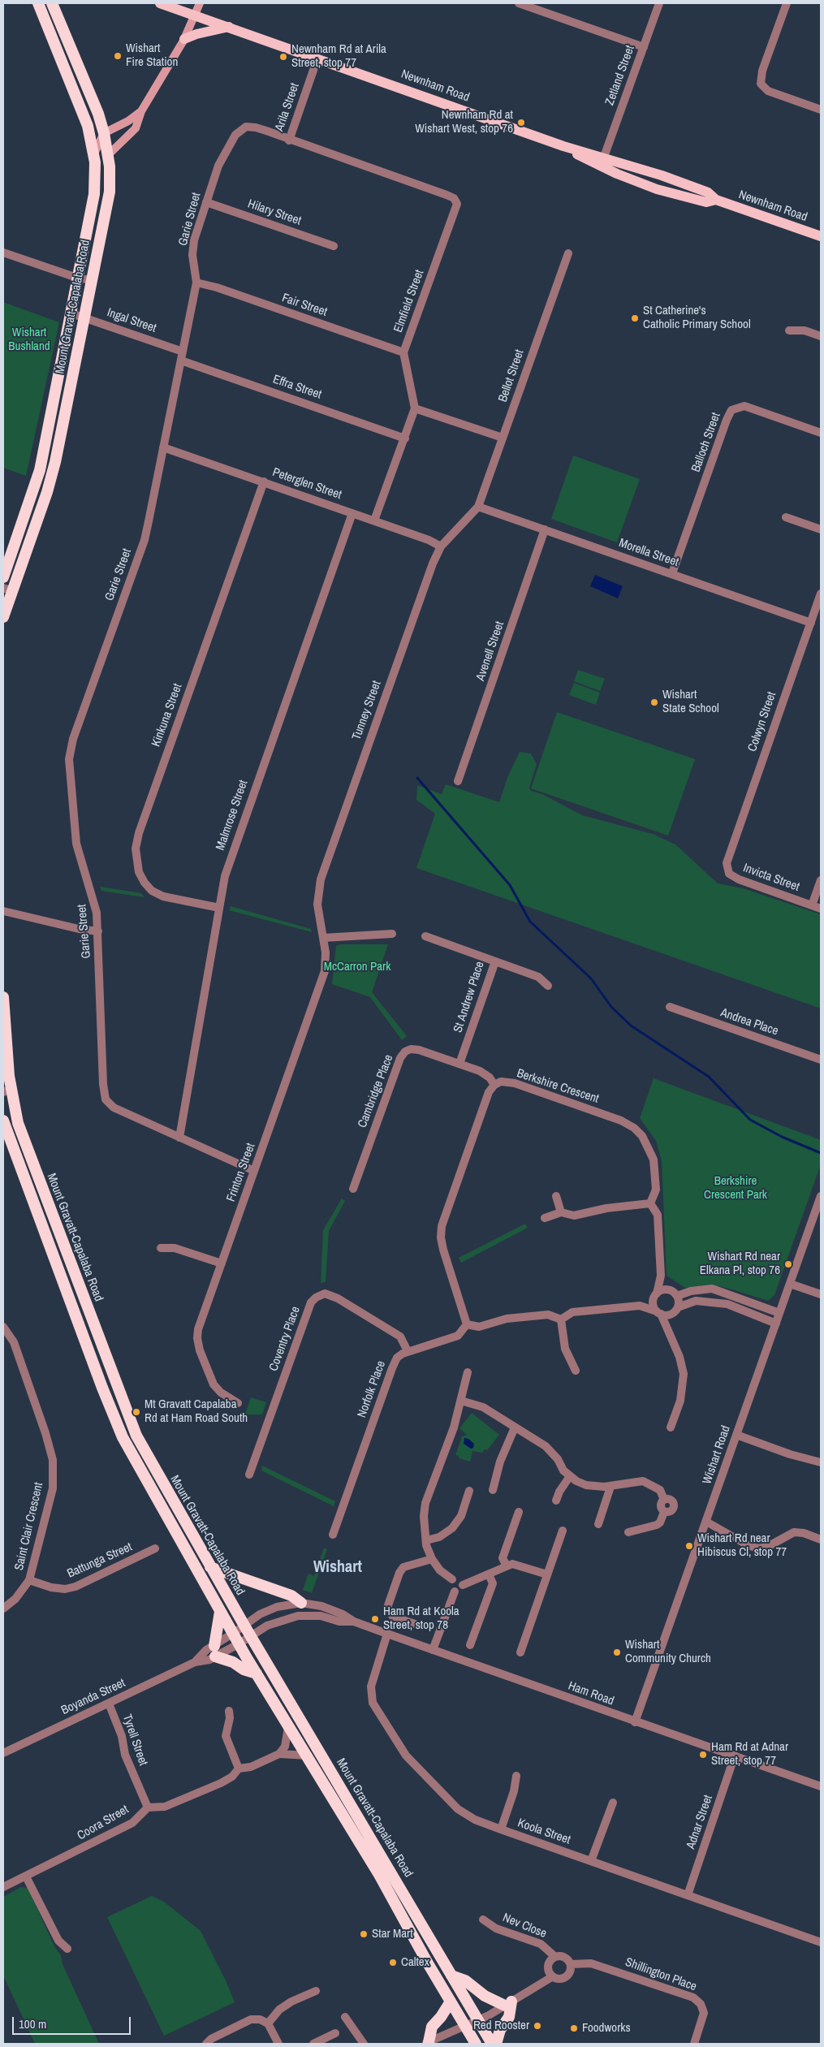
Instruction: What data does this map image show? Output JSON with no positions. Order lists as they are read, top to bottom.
{
  "streets": {
    "highway": ["Mount Gravatt-Capalaba Road"],
    "main road": ["Newnham Road"],
    "street": [
      "Zetland Street",
      "Arila Street",
      "Hilary Street",
      "Garie Street",
      "Elmfield Street",
      "Fair Street",
      "Ingal Street",
      "Bellot Street",
      "Effra Street",
      "Balloch Street",
      "Peterglen Street",
      "Morella Street",
      "Avenell Street",
      "Tunney Street",
      "Kinkuna Street",
      "Colwyn Street",
      "Malmrose Street",
      "Invicta Street",
      "St Andrew Place",
      "Andrea Place",
      "Berkshire Crescent",
      "Cambridge Place",
      "Frinton Street",
      "Coventry Place",
      "Norfolk Place",
      "Wishart Road",
      "Saint Clair Crescent",
      "Battunga Street",
      "Ham Road",
      "Boyanda Street",
      "Tyrell Street",
      "Adnar Street",
      "Coora Street",
      "Koola Street",
      "Nev Close",
      "Shillington Place"
    ]
  },
  "crossings": [
    ["Zetland Street", "Newnham Road"],
    ["Newnham Road", "Arila Street"],
    ["Arila Street", "Garie Street"],
    ["Hilary Street", "Garie Street"],
    ["Garie Street", "Elmfield Street"],
    ["Garie Street", "Fair Street"],
    ["Garie Street", "Ingal Street"],
    ["Garie Street", "Effra Street"],
    ["Garie Street", "Peterglen Street"],
    ["Garie Street", "Malmrose Street"],
    ["Garie Street", "Frinton Street"],
    ["Elmfield Street", "Fair Street"],
    ["Elmfield Street", "Effra Street"],
    ["Elmfield Street", "Peterglen Street"],
    ["Mount Gravatt-Capalaba Road", "Ingal Street"],
    ["Mount Gravatt-Capalaba Road", "Ham Road"],
    ["Mount Gravatt-Capalaba Road", "Boyanda Street"],
    ["Bellot Street", "Morella Street"],
    ["Bellot Street", "Tunney Street"],
    ["Balloch Street", "Morella Street"],
    ["Peterglen Street", "Tunney Street"],
    ["Peterglen Street", "Kinkuna Street"],
    ["Peterglen Street", "Malmrose Street"],
    ["Morella Street", "Avenell Street"],
    ["Morella Street", "Tunney Street"],
    ["Morella Street", "Colwyn Street"],
    ["Tunney Street", "Frinton Street"],
    ["Kinkuna Street", "Malmrose Street"],
    ["Colwyn Street", "Invicta Street"],
    ["St Andrew Place", "Cambridge Place"],
    ["Berkshire Crescent", "Cambridge Place"],
    ["Coventry Place", "Norfolk Place"],
    ["Wishart Road", "Ham Road"],
    ["Saint Clair Crescent", "Battunga Street"],
    ["Ham Road", "Boyanda Street"],
    ["Ham Road", "Adnar Street"],
    ["Ham Road", "Koola Street"],
    ["Boyanda Street", "Tyrell Street"],
    ["Tyrell Street", "Coora Street"],
    ["Adnar Street", "Koola Street"],
    ["Nev Close", "Shillington Place"]
  ],
  "districts": ["Wishart"],
  "parks": ["Wishart Bushland", "McCarron Park", "Berkshire Crescent Park"],
  "places": [
    "Wishart Fire Station",
    "Newnham Rd at Arila Street, stop 77",
    "Newnham Rd at Wishart West, stop 76",
    "St Catherine's Catholic Primary School",
    "Wishart State School",
    "Wishart Rd near Elkana Pl, stop 76",
    "Mt Gravatt Capalaba Rd at Ham Road South",
    "Wishart Rd near Hibiscus Cl, stop 77",
    "Ham Rd at Koola Street, stop 78",
    "Wishart Community Church",
    "Ham Rd at Adnar Street, stop 77",
    "Star Mart",
    "Caltex",
    "Red Rooster",
    "Foodworks"
  ],
  "scale_bar": "100 m"
}
